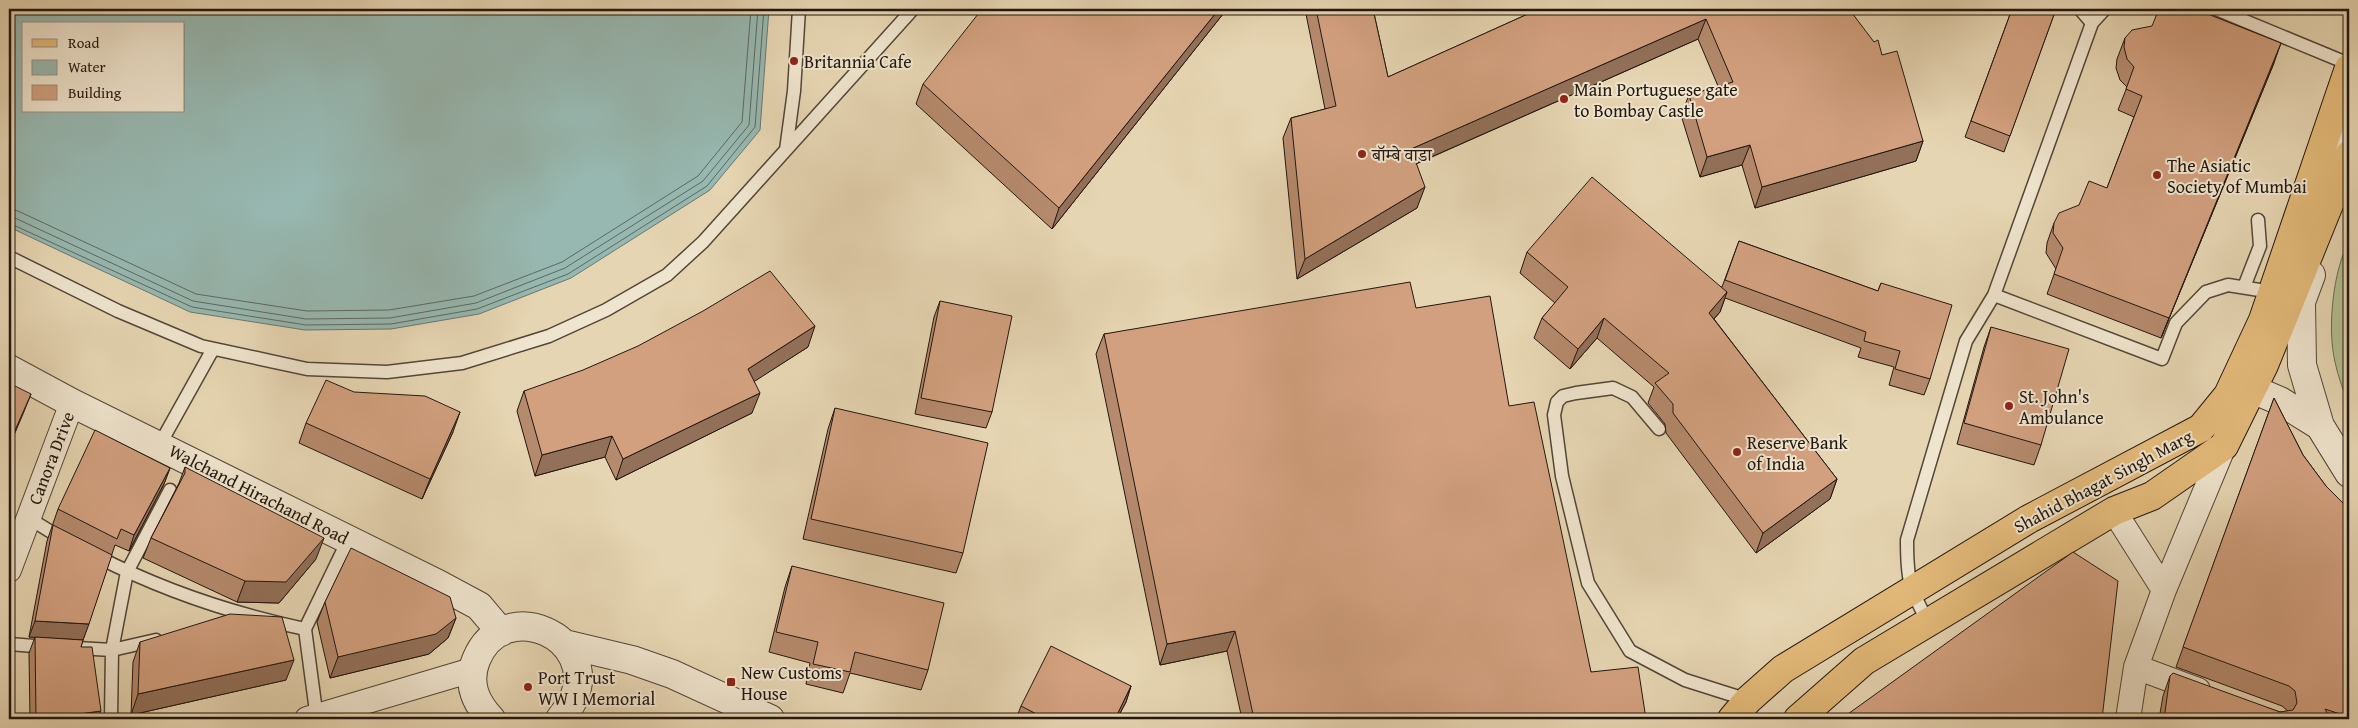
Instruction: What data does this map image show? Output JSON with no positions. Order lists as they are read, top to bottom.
{
  "streets": {
    "main road": ["Shahid Bhagat Singh Marg"],
    "street": ["Canora Drive", "Walchand Hirachand Road"]
  },
  "crossings": [
    ["Canora Drive", "Walchand Hirachand Road"]
  ],
  "places": {
    "other": [
      "Britannia Cafe",
      "Main Portuguese gate to Bombay Castle",
      "बॉम्बे वाडा",
      "The Asiatic Society of Mumbai",
      "St. John's Ambulance",
      "Reserve Bank of India",
      "Port Trust WW I Memorial"
    ],
    "transit": ["New Customs House"]
  },
  "legend": ["Road", "Water", "Building"]
}
